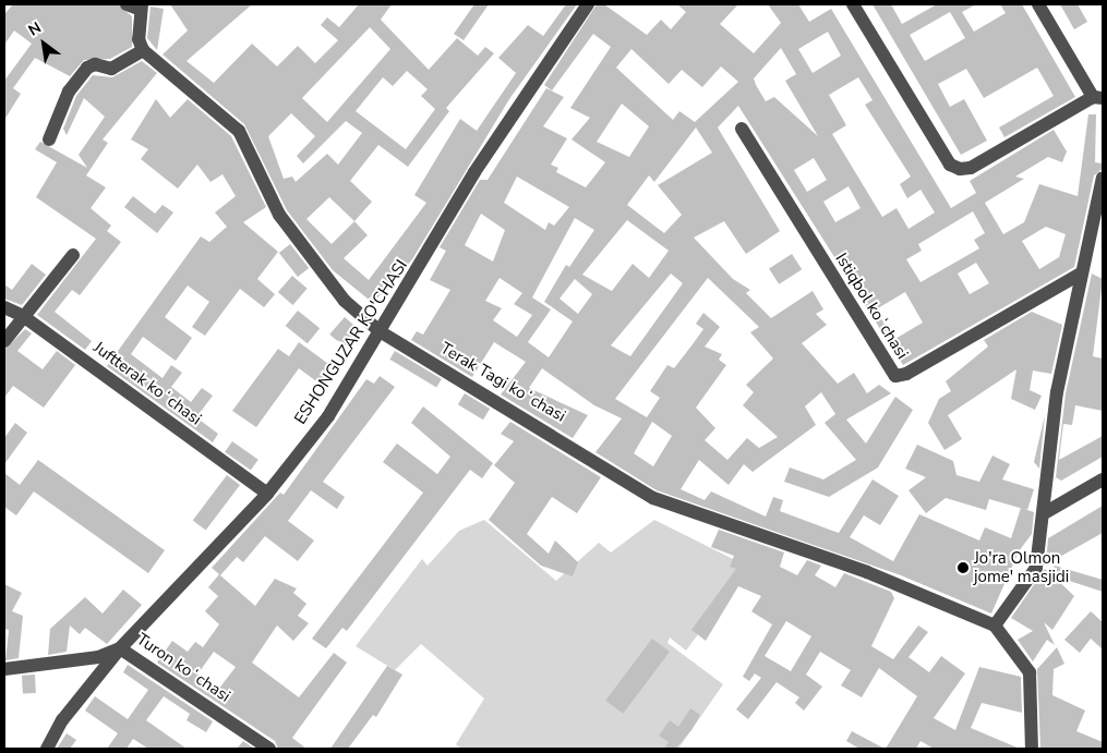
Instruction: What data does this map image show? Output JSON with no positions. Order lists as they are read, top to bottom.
{
  "streets": {
    "street": [
      "Istiqbol koʻchasi",
      "ESHONGUZAR KO'CHASI",
      "Terak Tagi koʻchasi",
      "Juftterak koʻchasi",
      "Turon koʻchasi"
    ]
  },
  "crossings": [
    ["ESHONGUZAR KO'CHASI", "Terak Tagi koʻchasi"],
    ["ESHONGUZAR KO'CHASI", "Juftterak koʻchasi"],
    ["ESHONGUZAR KO'CHASI", "Turon koʻchasi"]
  ],
  "places": ["Jo'ra Olmon jome' masjidi"],
  "north": "top left"
}
